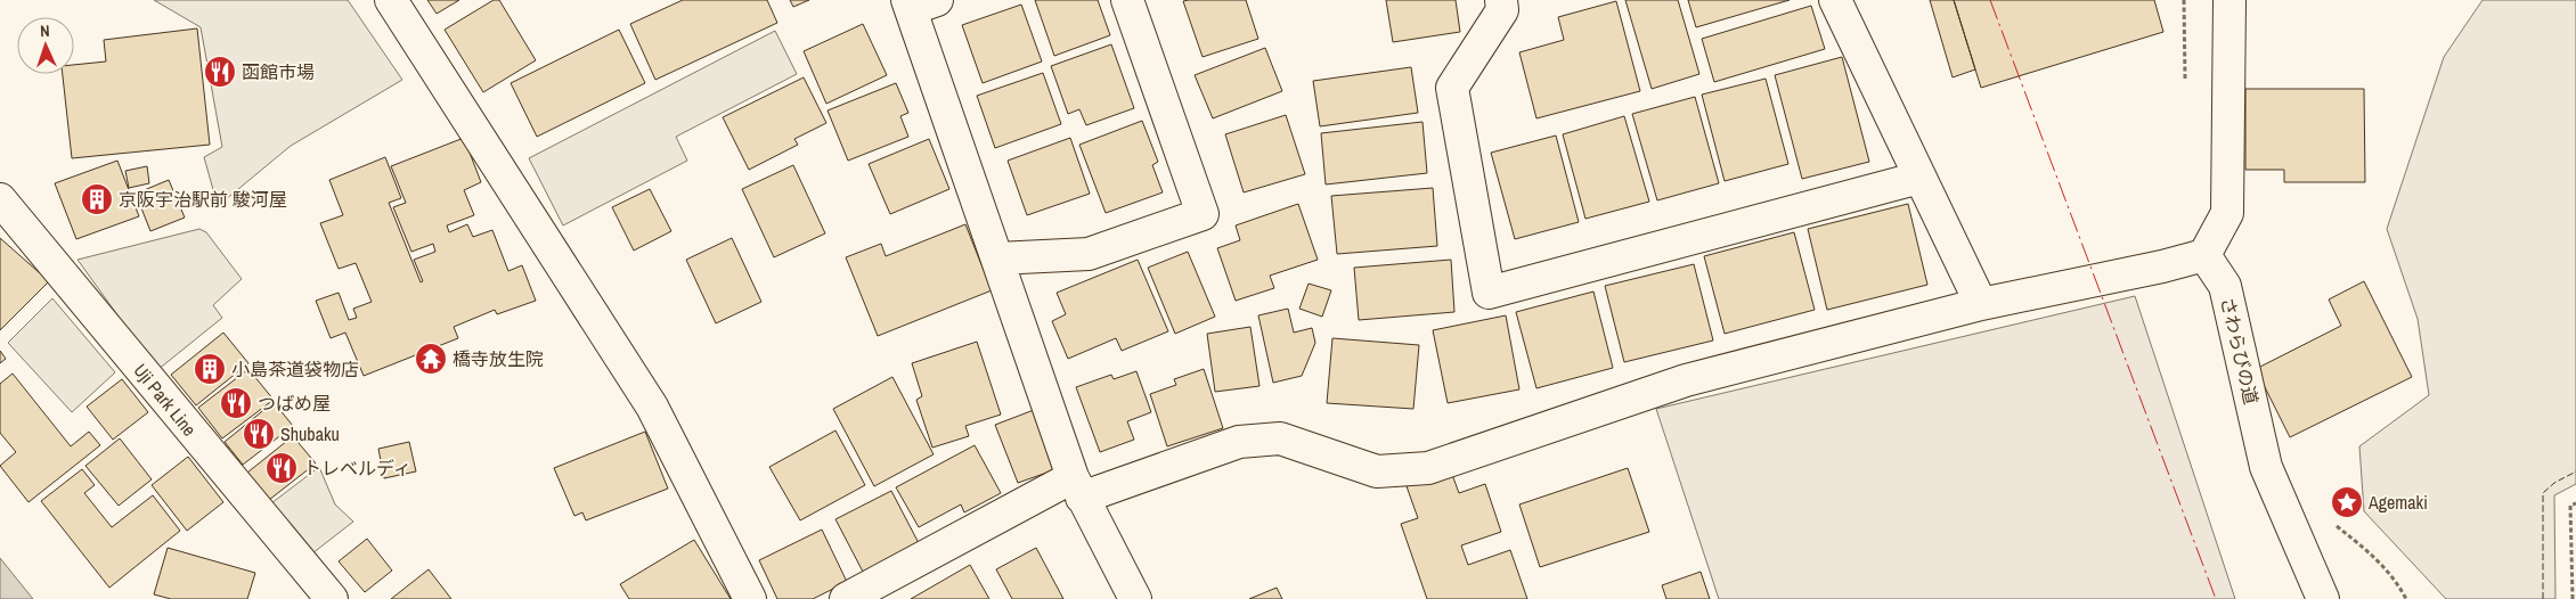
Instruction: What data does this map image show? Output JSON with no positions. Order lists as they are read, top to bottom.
{
  "streets": {
    "street": ["さわらびの道", "Uji Park Line"]
  },
  "places": {
    "restaurant": [
      "函館市場",
      "つばめ屋",
      "Shubaku",
      "トレベルディ"
    ],
    "building": ["京阪宇治駅前 駿河屋", "小島茶道袋物店"],
    "temple": ["橋寺放生院"],
    "place": ["Agemaki"]
  },
  "north": "top"
}
